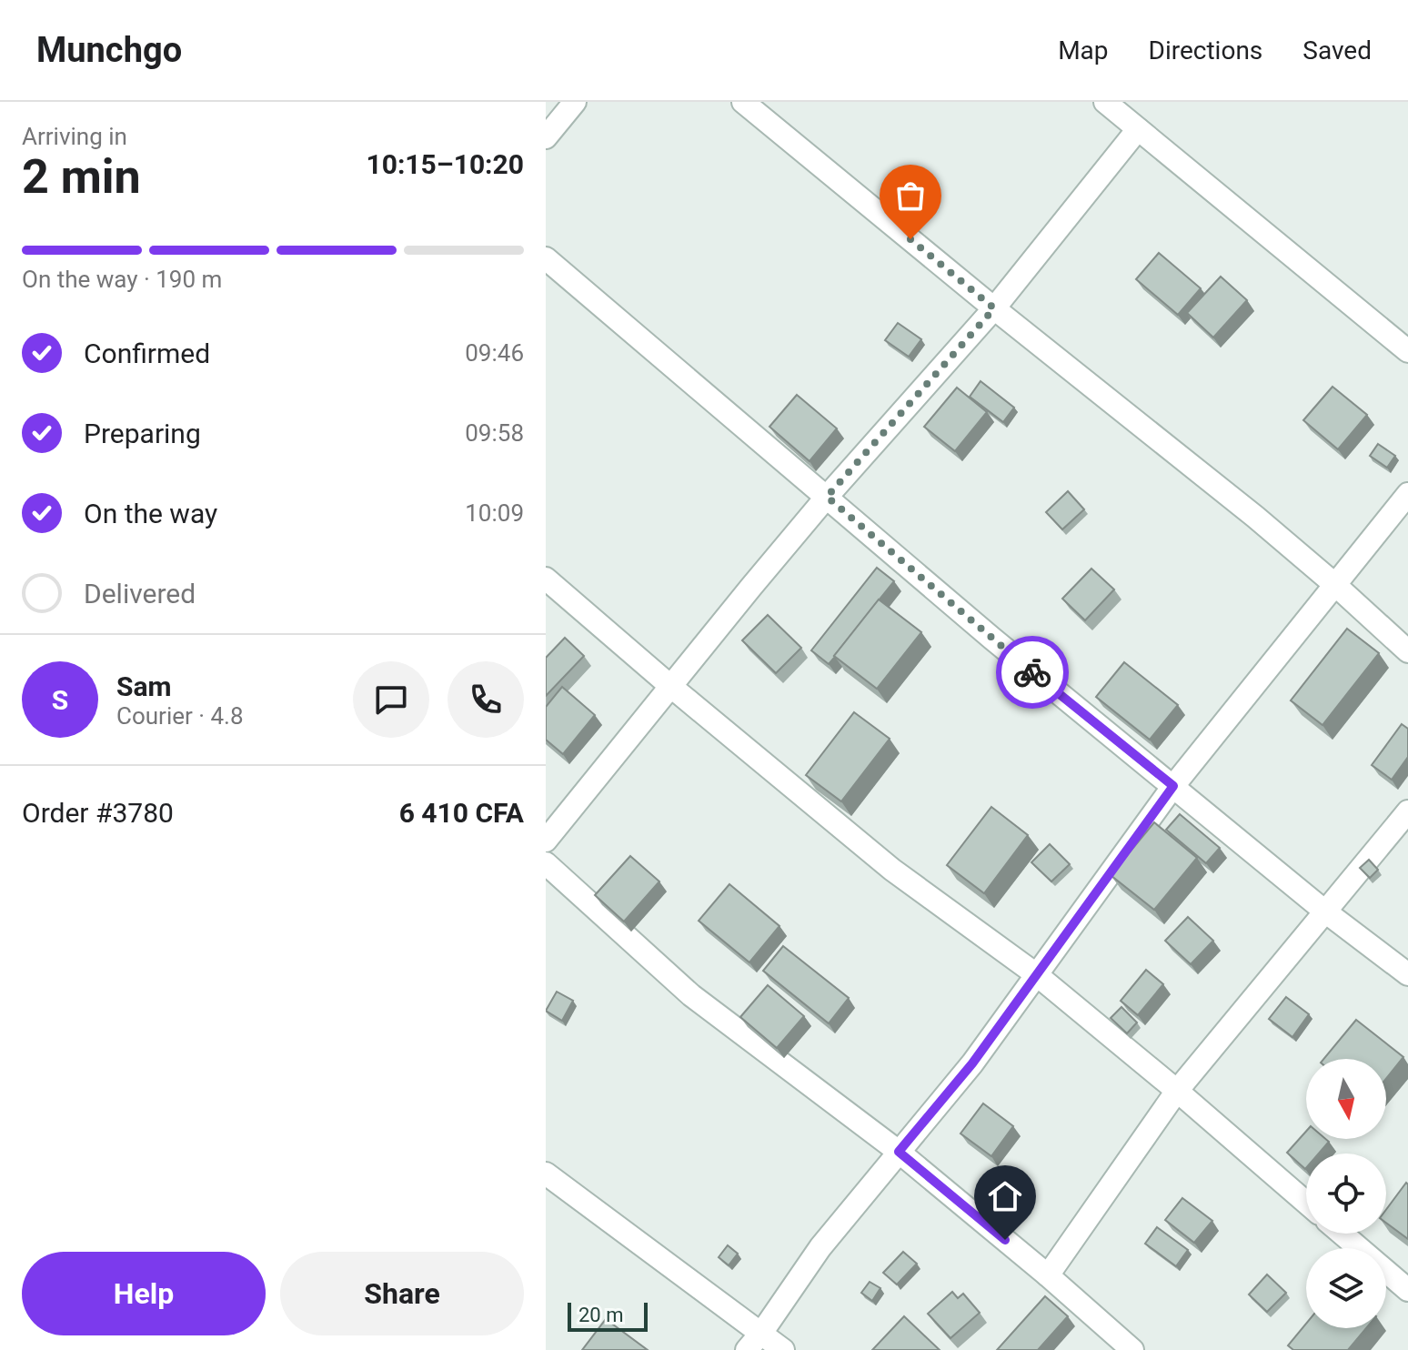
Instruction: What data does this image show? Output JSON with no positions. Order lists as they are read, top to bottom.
{
  "scale_bar": "20 m",
  "north": "bottom",
  "page": {
    "header": "Munchgo",
    "nav": ["Map", "Directions", "Saved"],
    "heading": ["2 min", "Arriving in", "10:15–10:20"],
    "panel": [
      "Sam",
      "Courier · 4.8",
      "Order #3780",
      "6 410 CFA"
    ],
    "bar": "On the way · 190 m",
    "list": [
      ["Confirmed", "09:46"],
      ["Preparing", "09:58"],
      ["On the way", "10:09"],
      "Delivered"
    ],
    "round": "S",
    "buttons": ["Help", "Share"],
    "scale": "20 m"
  }
}
